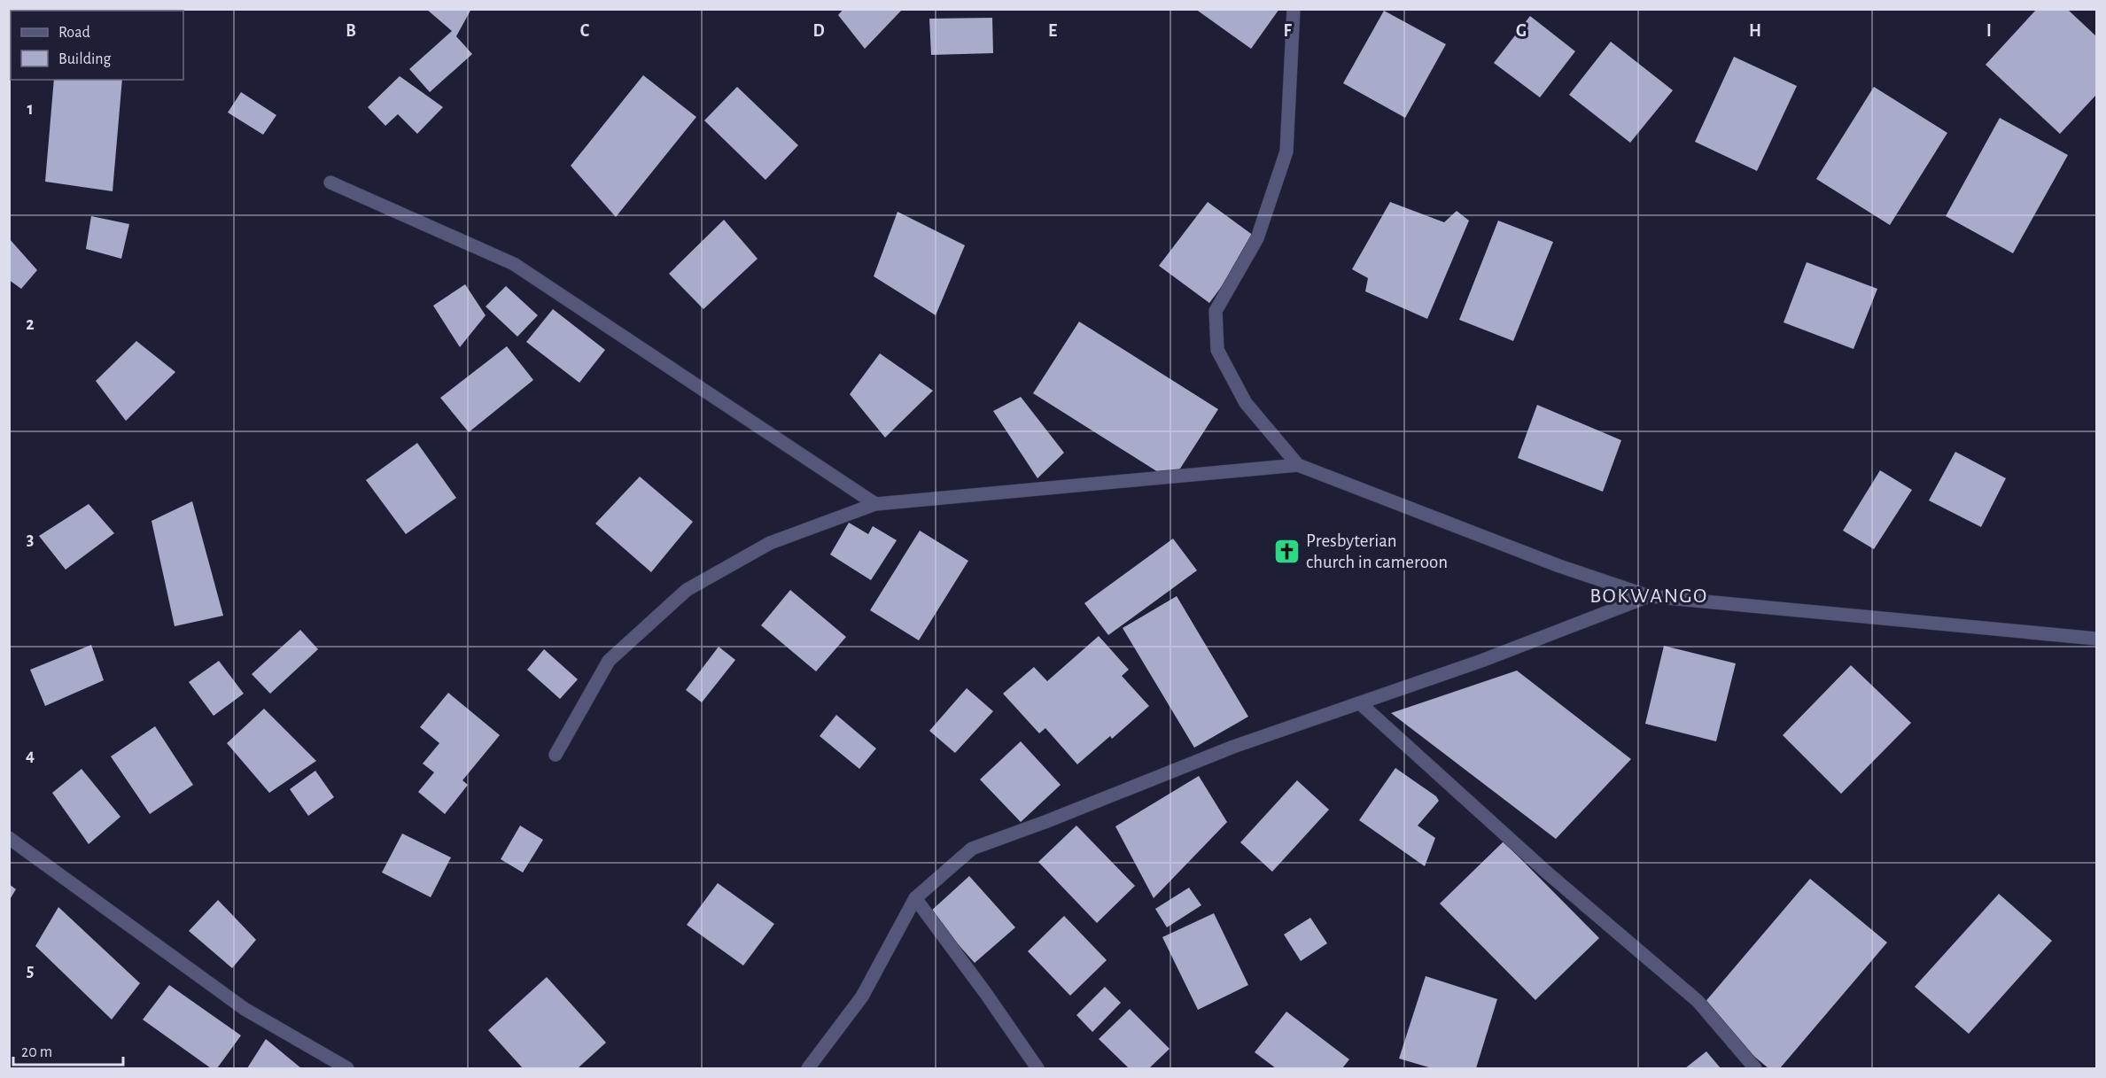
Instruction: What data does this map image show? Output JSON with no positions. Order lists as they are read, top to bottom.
{
  "districts": ["BOKWANGO"],
  "places": {
    "church": ["Presbyterian church in cameroon"]
  },
  "legend": ["Road", "Building"],
  "scale_bar": "20 m",
  "grid": {
    "columns": [
      "B",
      "C",
      "D",
      "E",
      "F",
      "G",
      "H",
      "I"
    ],
    "rows": [
      "1",
      "2",
      "3",
      "4",
      "5"
    ]
  }
}
